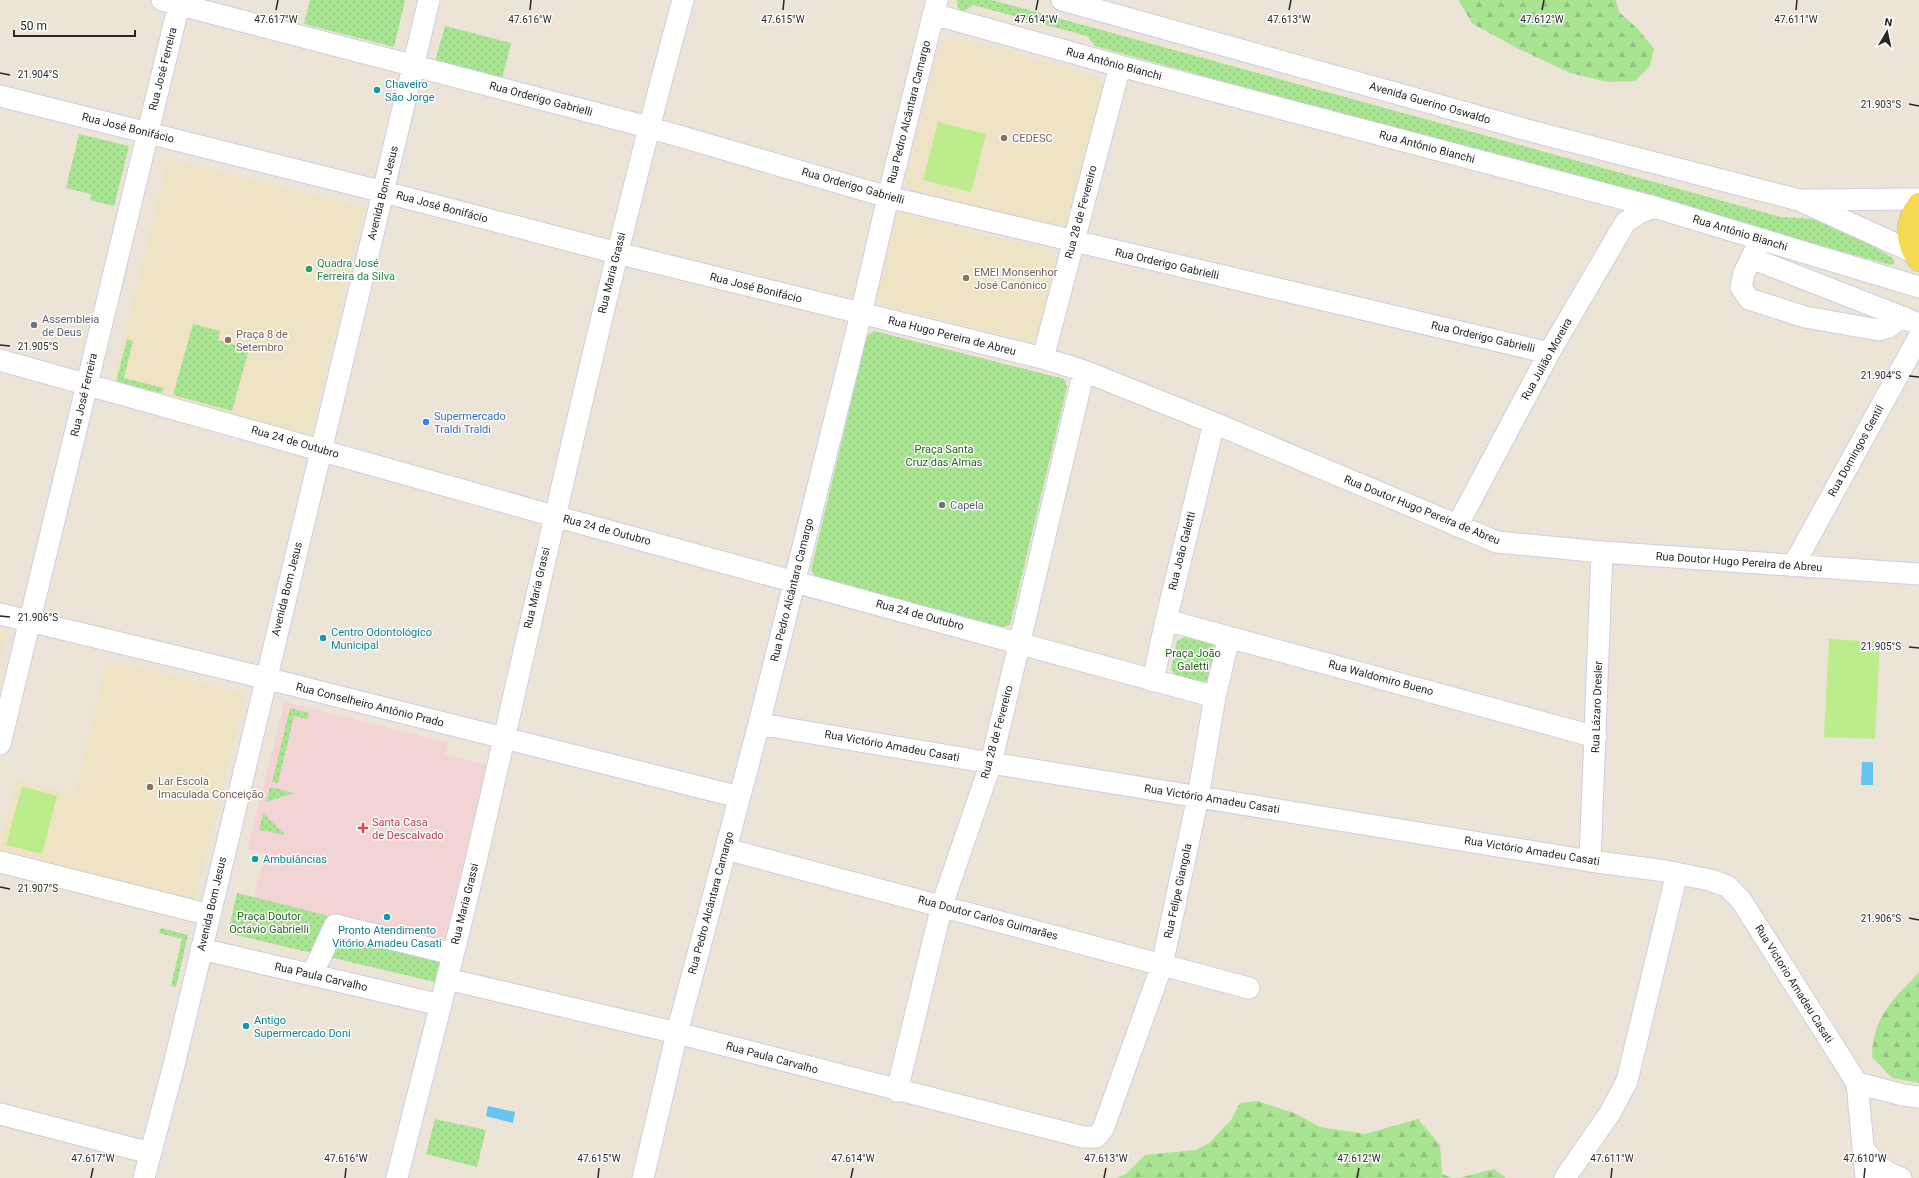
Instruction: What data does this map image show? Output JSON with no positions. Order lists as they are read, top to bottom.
{
  "streets": {
    "street": [
      "Rua Antônio Bianchi",
      "Rua José Ferreira",
      "Rua Orderigo Gabrielli",
      "Avenida Guerino Oswaldo",
      "Rua Pedro Alcântara Camargo",
      "Rua José Bonifácio",
      "Avenida Bom Jesus",
      "Rua 28 de Fevereiro",
      "Rua Maria Grassi",
      "Rua Hugo Pereira de Abreu",
      "Rua Julião Moreira",
      "Rua 24 de Outubro",
      "Rua Domingos Gentil",
      "Rua Doutor Hugo Pereira de Abreu",
      "Rua João Galetti",
      "Rua Waldomiro Bueno",
      "Rua Conselheiro Antônio Prado",
      "Rua Lázaro Dresler",
      "Rua Victório Amadeu Casati",
      "Rua Felipe Giangola",
      "Rua Doutor Carlos Guimarães",
      "Rua Paula Carvalho",
      "Rua Victorio Amadeu Casati"
    ]
  },
  "crossings": [
    ["Rua Antônio Bianchi", "Rua Pedro Alcântara Camargo"],
    ["Rua Antônio Bianchi", "Rua 28 de Fevereiro"],
    ["Rua Antônio Bianchi", "Rua Julião Moreira"],
    ["Rua José Ferreira", "Rua Orderigo Gabrielli"],
    ["Rua José Ferreira", "Rua José Bonifácio"],
    ["Rua José Ferreira", "Rua 24 de Outubro"],
    ["Rua José Ferreira", "Rua Conselheiro Antônio Prado"],
    ["Rua Orderigo Gabrielli", "Rua Pedro Alcântara Camargo"],
    ["Rua Orderigo Gabrielli", "Avenida Bom Jesus"],
    ["Rua Orderigo Gabrielli", "Rua 28 de Fevereiro"],
    ["Rua Orderigo Gabrielli", "Rua Maria Grassi"],
    ["Rua Orderigo Gabrielli", "Rua Julião Moreira"],
    ["Rua Pedro Alcântara Camargo", "Rua José Bonifácio"],
    ["Rua Pedro Alcântara Camargo", "Rua Hugo Pereira de Abreu"],
    ["Rua Pedro Alcântara Camargo", "Rua 24 de Outubro"],
    ["Rua Pedro Alcântara Camargo", "Rua Conselheiro Antônio Prado"],
    ["Rua Pedro Alcântara Camargo", "Rua Victório Amadeu Casati"],
    ["Rua Pedro Alcântara Camargo", "Rua Doutor Carlos Guimarães"],
    ["Rua Pedro Alcântara Camargo", "Rua Paula Carvalho"],
    ["Rua José Bonifácio", "Avenida Bom Jesus"],
    ["Rua José Bonifácio", "Rua Maria Grassi"],
    ["Rua José Bonifácio", "Rua Hugo Pereira de Abreu"],
    ["Avenida Bom Jesus", "Rua 24 de Outubro"],
    ["Avenida Bom Jesus", "Rua Conselheiro Antônio Prado"],
    ["Avenida Bom Jesus", "Rua Paula Carvalho"],
    ["Rua 28 de Fevereiro", "Rua Hugo Pereira de Abreu"],
    ["Rua 28 de Fevereiro", "Rua 24 de Outubro"],
    ["Rua 28 de Fevereiro", "Rua Doutor Hugo Pereira de Abreu"],
    ["Rua 28 de Fevereiro", "Rua Victório Amadeu Casati"],
    ["Rua 28 de Fevereiro", "Rua Doutor Carlos Guimarães"],
    ["Rua 28 de Fevereiro", "Rua Paula Carvalho"],
    ["Rua Maria Grassi", "Rua 24 de Outubro"],
    ["Rua Maria Grassi", "Rua Conselheiro Antônio Prado"],
    ["Rua Maria Grassi", "Rua Paula Carvalho"],
    ["Rua Hugo Pereira de Abreu", "Rua Doutor Hugo Pereira de Abreu"],
    ["Rua Julião Moreira", "Rua Doutor Hugo Pereira de Abreu"],
    ["Rua 24 de Outubro", "Rua João Galetti"],
    ["Rua 24 de Outubro", "Rua Felipe Giangola"],
    ["Rua Domingos Gentil", "Rua Doutor Hugo Pereira de Abreu"],
    ["Rua Doutor Hugo Pereira de Abreu", "Rua João Galetti"],
    ["Rua Doutor Hugo Pereira de Abreu", "Rua Lázaro Dresler"],
    ["Rua João Galetti", "Rua Waldomiro Bueno"],
    ["Rua Waldomiro Bueno", "Rua Lázaro Dresler"],
    ["Rua Waldomiro Bueno", "Rua Felipe Giangola"],
    ["Rua Lázaro Dresler", "Rua Victório Amadeu Casati"],
    ["Rua Victório Amadeu Casati", "Rua Felipe Giangola"],
    ["Rua Victório Amadeu Casati", "Rua Victorio Amadeu Casati"],
    ["Rua Felipe Giangola", "Rua Doutor Carlos Guimarães"],
    ["Rua Felipe Giangola", "Rua Paula Carvalho"]
  ],
  "parks": ["Praça Santa Cruz das Almas", "Praça João Galetti", "Praça Doutor Octávio Gabrielli"],
  "places": {
    "other": [
      "Chaveiro São Jorge",
      "CEDESC",
      "Quadra José Ferreira da Silva",
      "EMEI Monsenhor José Canônico",
      "Assembleia de Deus",
      "Praça 8 de Setembro",
      "Supermercado Traldi Traldi",
      "Capela",
      "Centro Odontológico Municipal",
      "Lar Escola Imaculada Conceição",
      "Ambulâncias",
      "Pronto Atendimento Vitório Amadeu Casati",
      "Antigo Supermercado Doni"
    ],
    "health": ["Santa Casa de Descalvado"]
  },
  "scale_bar": "50 m",
  "north": "top",
  "coordinates": [
    "47.617°W",
    "47.616°W",
    "47.615°W",
    "47.614°W",
    "47.613°W",
    "47.612°W",
    "47.611°W",
    "21.904°S",
    "21.903°S",
    "21.905°S",
    "21.906°S",
    "21.907°S",
    "47.610°W"
  ]
}
